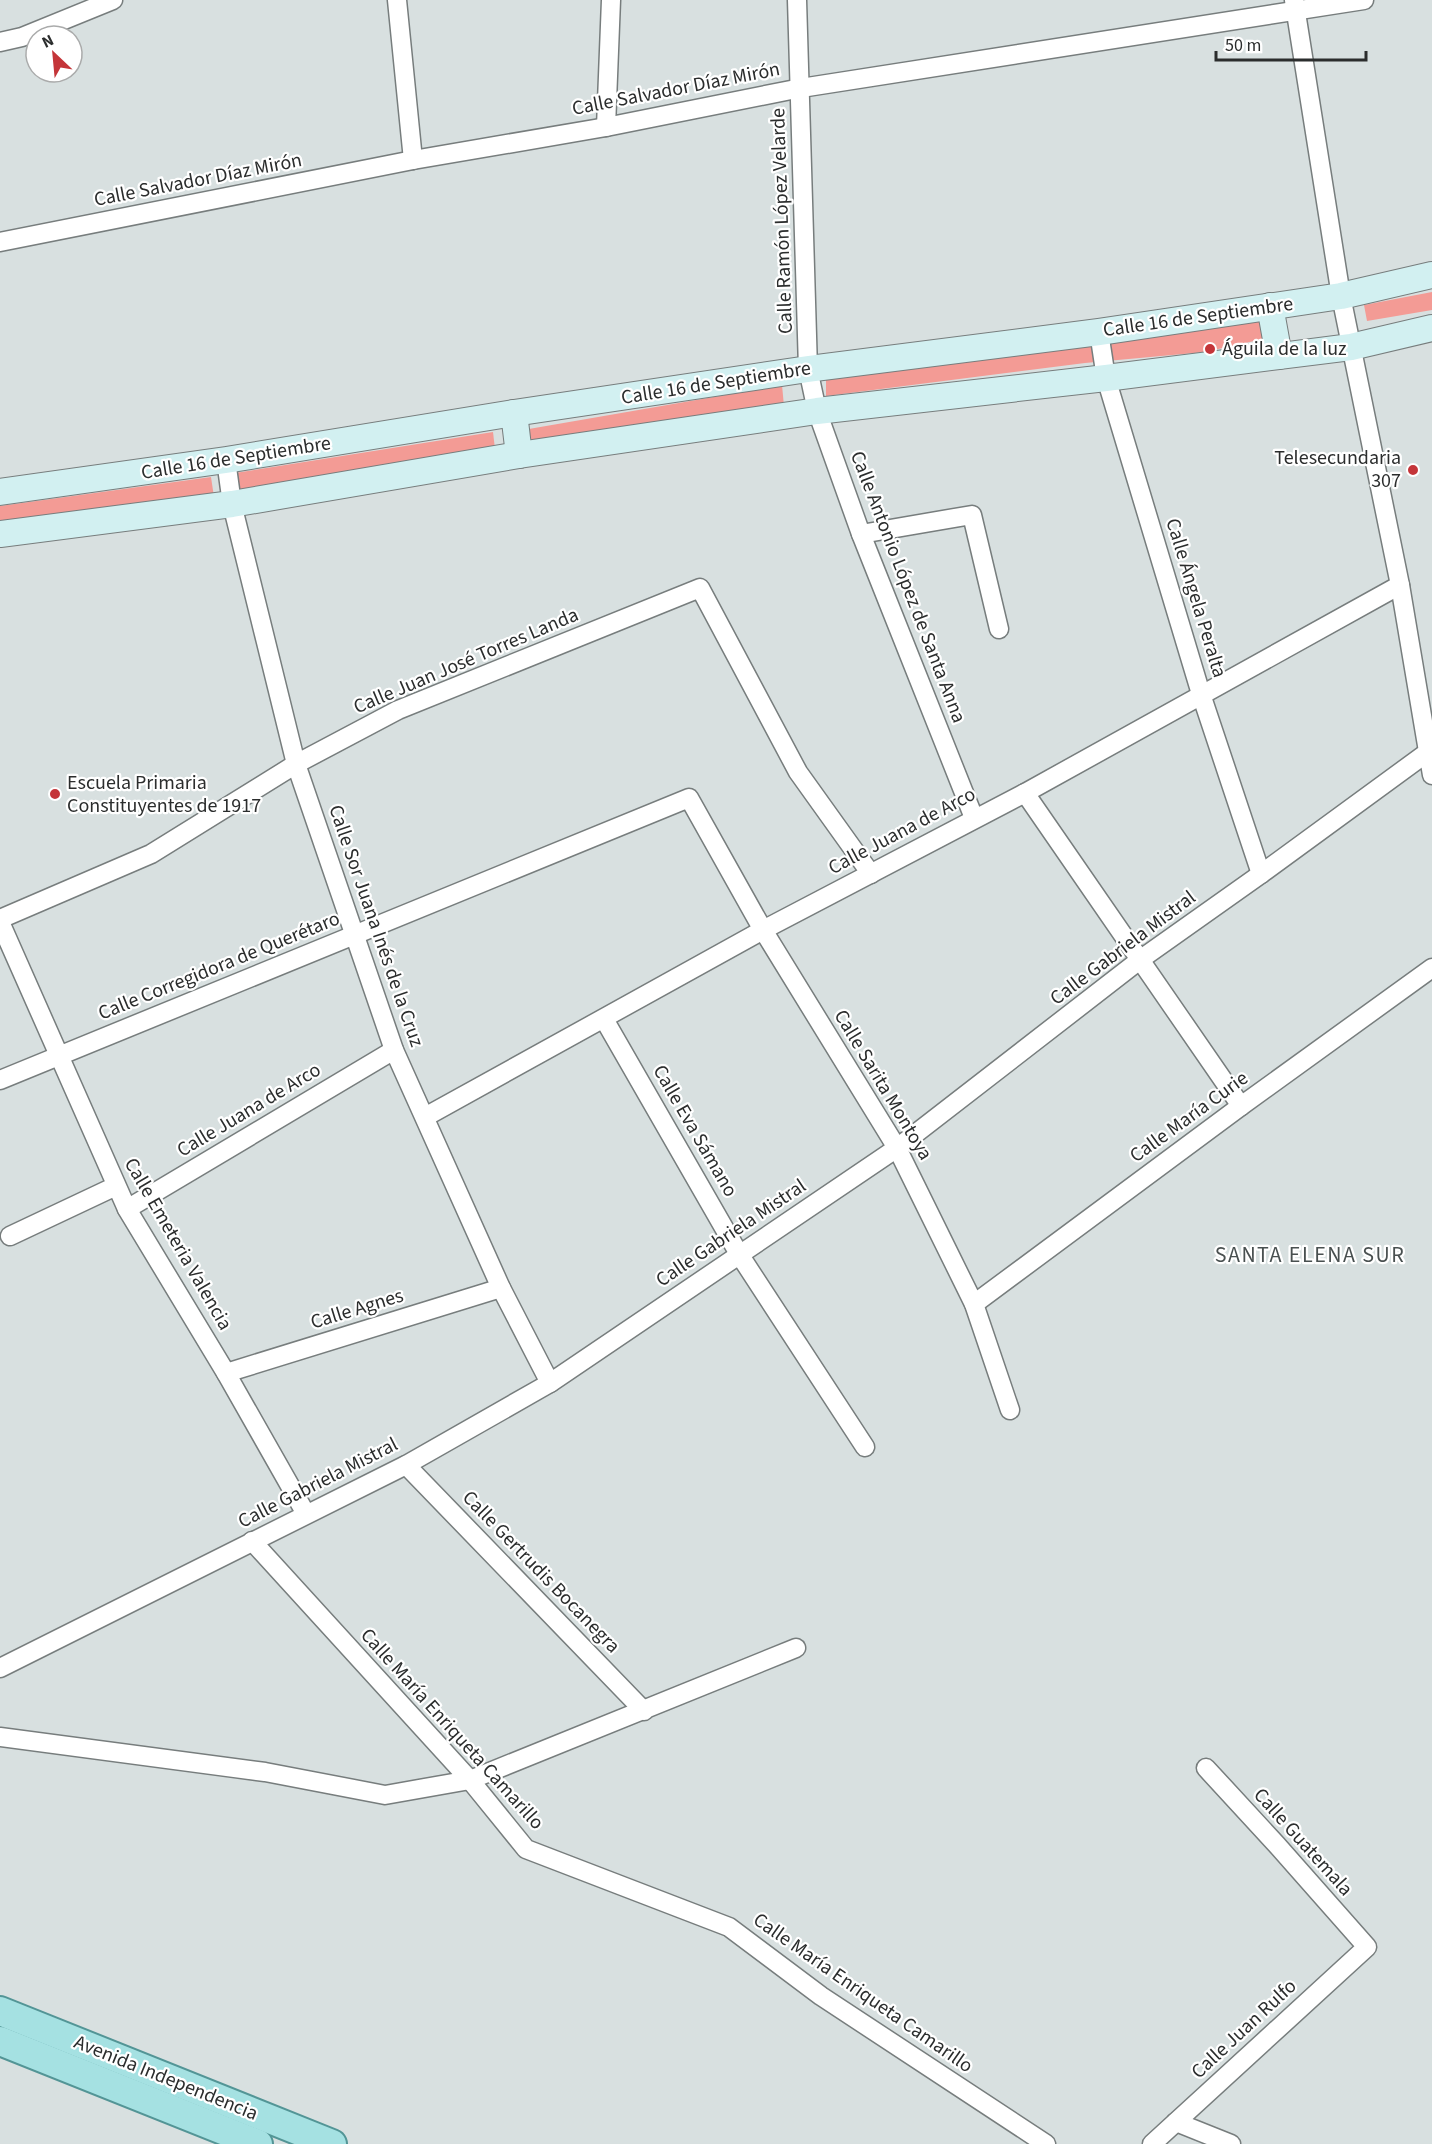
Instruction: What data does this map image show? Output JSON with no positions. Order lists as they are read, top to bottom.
{
  "streets": {
    "main road": ["Avenida Independencia"],
    "street": [
      "Calle Salvador Díaz Mirón",
      "Calle Ramón López Velarde",
      "Calle 16 de Septiembre",
      "Calle Antonio López de Santa Anna",
      "Calle Ángela Peralta",
      "Calle Juan José Torres Landa",
      "Calle Juana de Arco",
      "Calle Sor Juana Inés de la Cruz",
      "Calle Gabriela Mistral",
      "Calle Corregidora de Querétaro",
      "Calle Sarita Montoya",
      "Calle María Curie",
      "Calle Eva Sámano",
      "Calle Emeteria Valencia",
      "Calle Agnes",
      "Calle Gertrudis Bocanegra",
      "Calle María Enriqueta Camarillo",
      "Calle Guatemala",
      "Calle Juan Rulfo"
    ]
  },
  "crossings": [
    ["Calle Salvador Díaz Mirón", "Calle Ramón López Velarde"],
    ["Calle Ramón López Velarde", "Calle 16 de Septiembre"],
    ["Calle Ramón López Velarde", "Calle Antonio López de Santa Anna"],
    ["Calle 16 de Septiembre", "Calle Antonio López de Santa Anna"],
    ["Calle 16 de Septiembre", "Calle Ángela Peralta"],
    ["Calle 16 de Septiembre", "Calle Sor Juana Inés de la Cruz"],
    ["Calle Antonio López de Santa Anna", "Calle Juana de Arco"],
    ["Calle Ángela Peralta", "Calle Juana de Arco"],
    ["Calle Ángela Peralta", "Calle Gabriela Mistral"],
    ["Calle Juan José Torres Landa", "Calle Juana de Arco"],
    ["Calle Juan José Torres Landa", "Calle Sor Juana Inés de la Cruz"],
    ["Calle Juan José Torres Landa", "Calle Emeteria Valencia"],
    ["Calle Juana de Arco", "Calle Sor Juana Inés de la Cruz"],
    ["Calle Juana de Arco", "Calle Sarita Montoya"],
    ["Calle Juana de Arco", "Calle Eva Sámano"],
    ["Calle Juana de Arco", "Calle Emeteria Valencia"],
    ["Calle Sor Juana Inés de la Cruz", "Calle Gabriela Mistral"],
    ["Calle Sor Juana Inés de la Cruz", "Calle Corregidora de Querétaro"],
    ["Calle Sor Juana Inés de la Cruz", "Calle Agnes"],
    ["Calle Gabriela Mistral", "Calle Sarita Montoya"],
    ["Calle Gabriela Mistral", "Calle Eva Sámano"],
    ["Calle Gabriela Mistral", "Calle Emeteria Valencia"],
    ["Calle Gabriela Mistral", "Calle Gertrudis Bocanegra"],
    ["Calle Gabriela Mistral", "Calle María Enriqueta Camarillo"],
    ["Calle Corregidora de Querétaro", "Calle Sarita Montoya"],
    ["Calle Corregidora de Querétaro", "Calle Emeteria Valencia"],
    ["Calle Sarita Montoya", "Calle María Curie"],
    ["Calle Emeteria Valencia", "Calle Agnes"],
    ["Calle Guatemala", "Calle Juan Rulfo"]
  ],
  "districts": ["SANTA ELENA SUR"],
  "places": ["Águila de la luz", "Telesecundaria 307", "Escuela Primaria Constituyentes de 1917"],
  "scale_bar": "50 m",
  "north": "top left"
}
